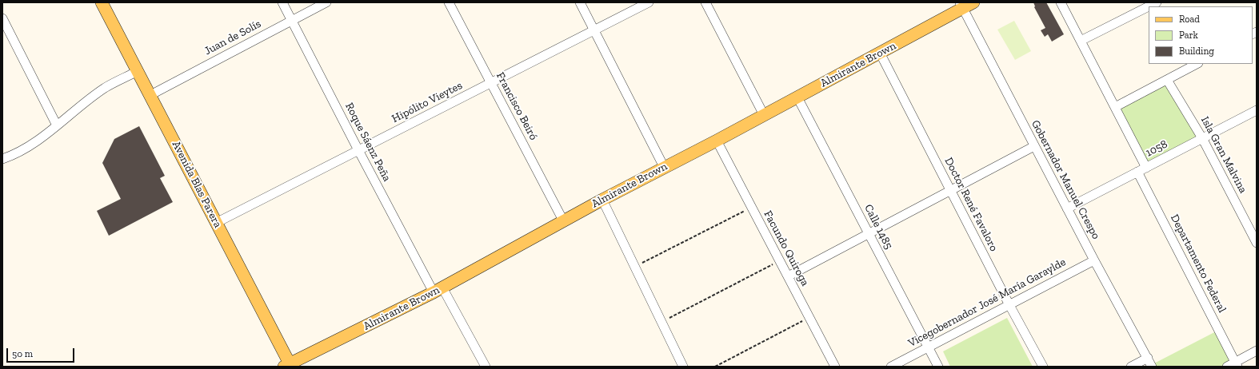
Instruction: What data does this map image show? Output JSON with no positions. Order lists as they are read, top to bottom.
{
  "streets": {
    "main road": ["Almirante Brown", "Avenida Blas Parera"],
    "street": [
      "Juan de Solís",
      "Hipólito Vieytes",
      "Francisco Beiró",
      "Roque Sáenz Peña",
      "1058",
      "Isla Gran Malvina",
      "Gobernador Manuel Crespo",
      "Doctor René Favaloro",
      "Calle 1485",
      "Facundo Quiroga",
      "Departamento Federal",
      "Vicegobernador José María Garaylde"
    ]
  },
  "crossings": [
    ["Juan de Solís", "Roque Sáenz Peña"],
    ["Juan de Solís", "Avenida Blas Parera"],
    ["Almirante Brown", "Francisco Beiró"],
    ["Almirante Brown", "Roque Sáenz Peña"],
    ["Almirante Brown", "Gobernador Manuel Crespo"],
    ["Almirante Brown", "Avenida Blas Parera"],
    ["Almirante Brown", "Doctor René Favaloro"],
    ["Almirante Brown", "Calle 1485"],
    ["Almirante Brown", "Facundo Quiroga"],
    ["Hipólito Vieytes", "Francisco Beiró"],
    ["Hipólito Vieytes", "Roque Sáenz Peña"],
    ["Hipólito Vieytes", "Avenida Blas Parera"],
    ["1058", "Isla Gran Malvina"],
    ["1058", "Gobernador Manuel Crespo"],
    ["1058", "Departamento Federal"],
    ["Gobernador Manuel Crespo", "Vicegobernador José María Garaylde"],
    ["Doctor René Favaloro", "Vicegobernador José María Garaylde"],
    ["Calle 1485", "Vicegobernador José María Garaylde"]
  ],
  "legend": ["Road", "Park", "Building"],
  "scale_bar": "50 m"
}
